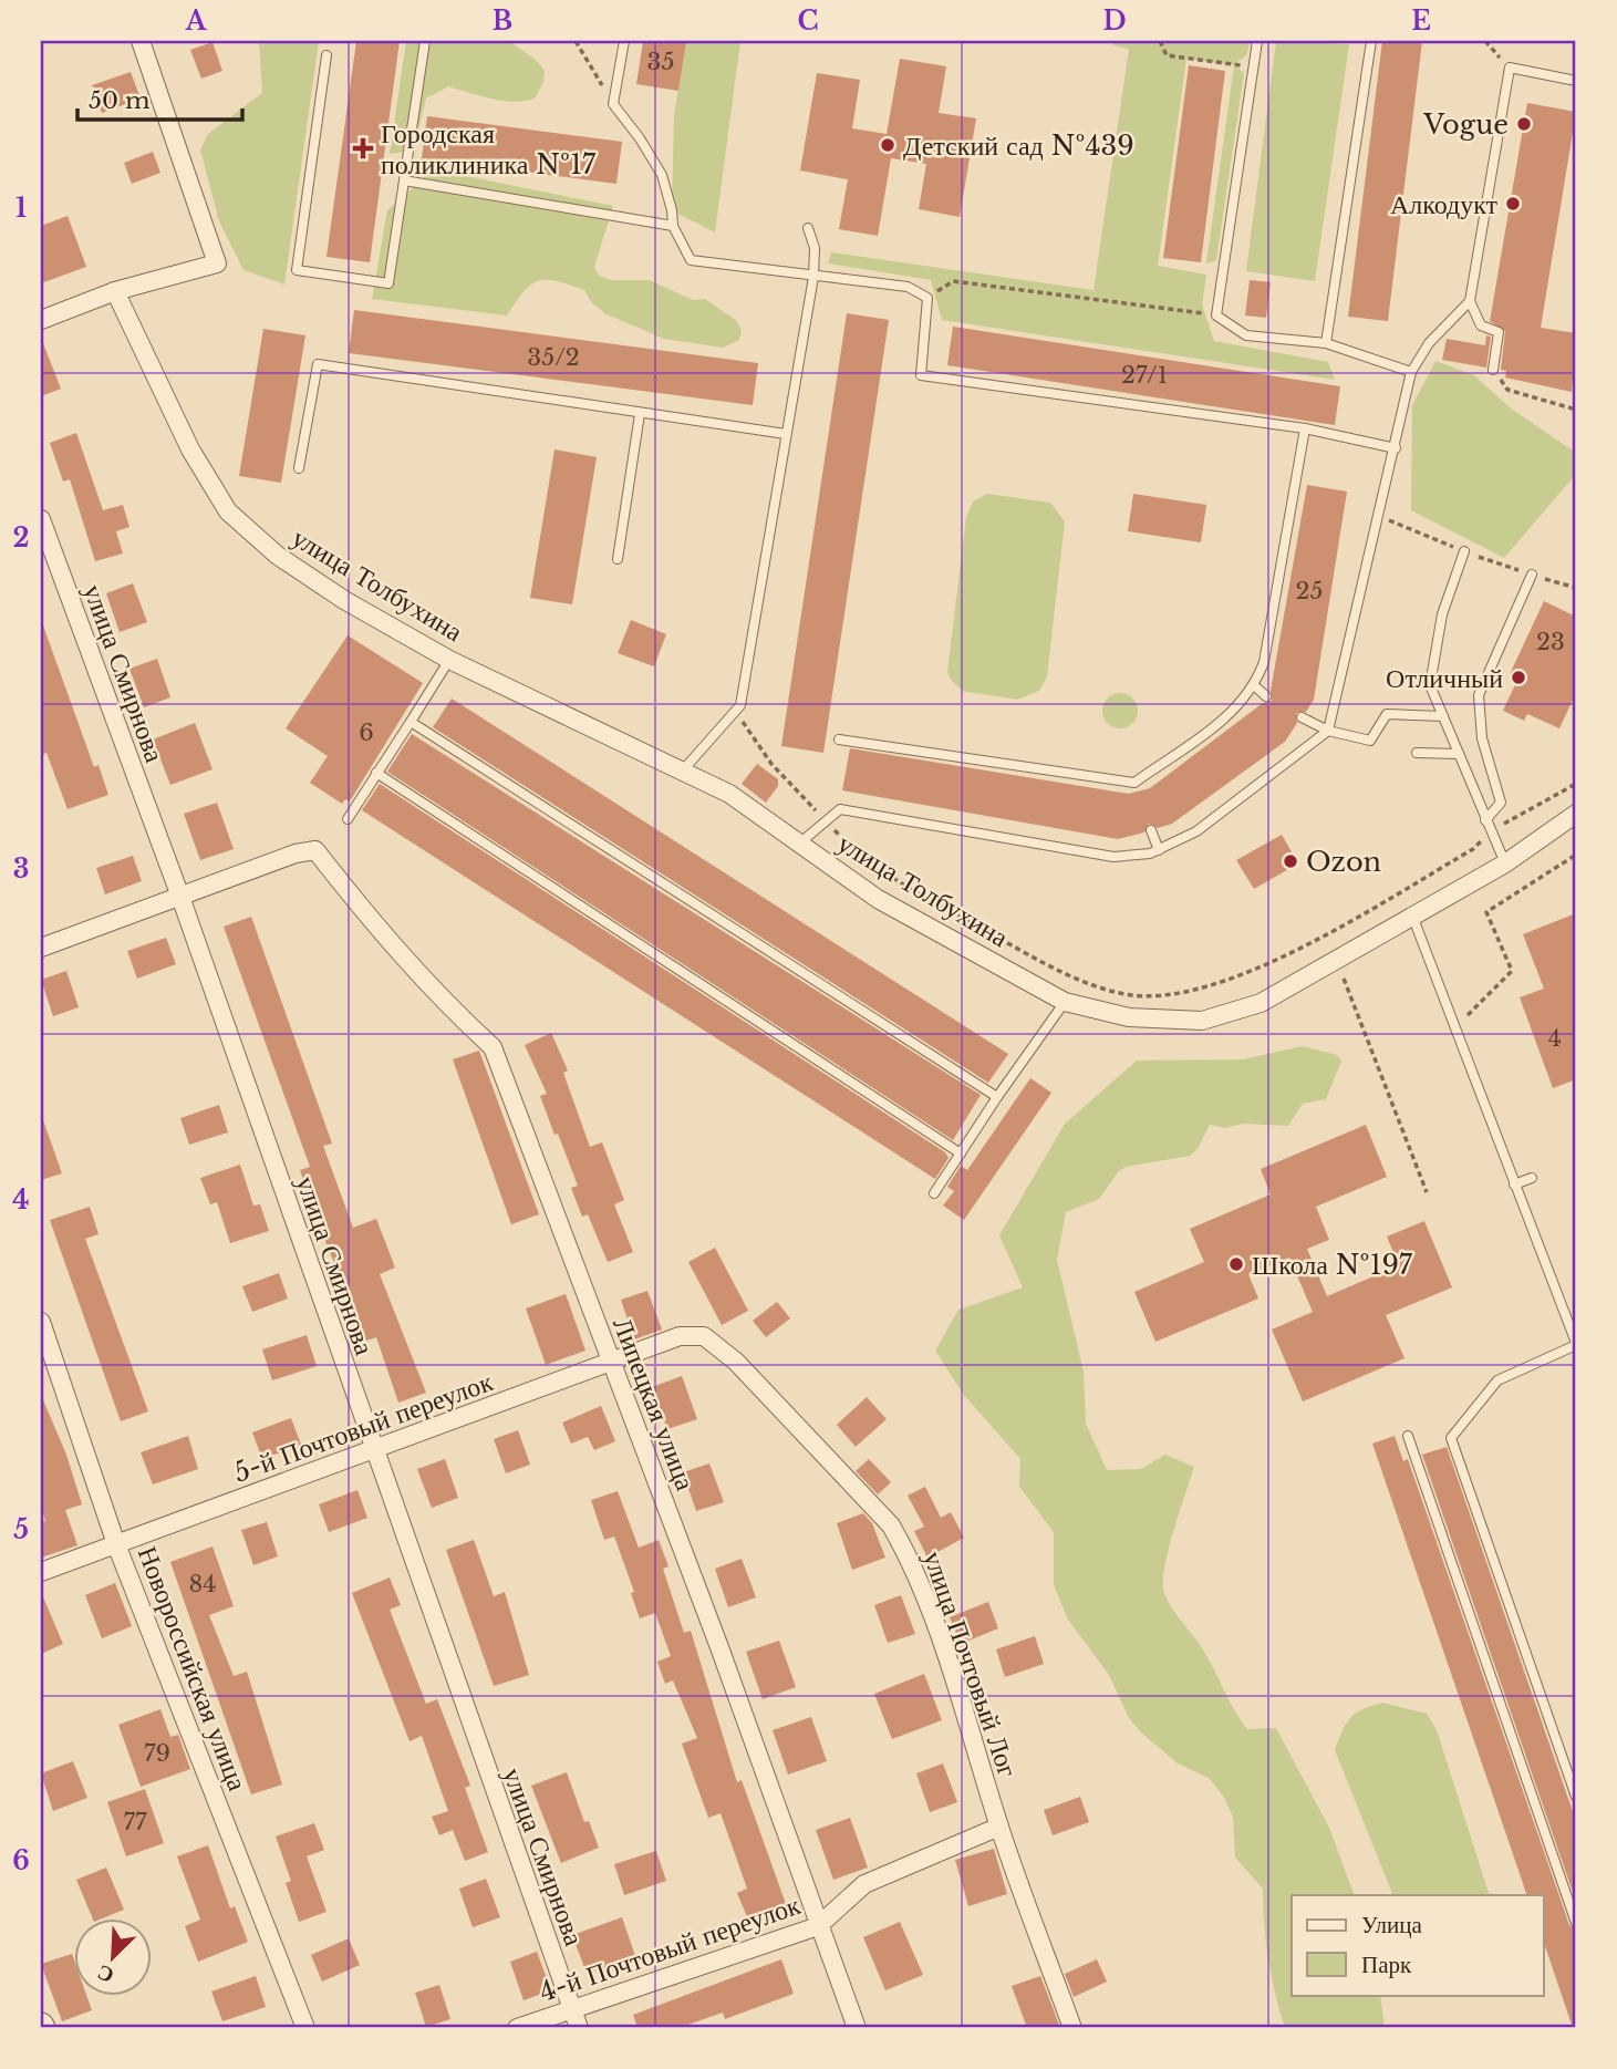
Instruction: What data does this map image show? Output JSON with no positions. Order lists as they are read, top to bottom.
{
  "streets": {
    "street": [
      "улица Толбухина",
      "улица Смирнова",
      "Липецкая улица",
      "5-й Почтовый переулок",
      "улица Почтовый Лог",
      "Новороссийская улица",
      "4-й Почтовый переулок"
    ]
  },
  "crossings": [
    ["улица Смирнова", "Липецкая улица"],
    ["улица Смирнова", "5-й Почтовый переулок"],
    ["улица Смирнова", "4-й Почтовый переулок"],
    ["Липецкая улица", "5-й Почтовый переулок"],
    ["Липецкая улица", "4-й Почтовый переулок"],
    ["5-й Почтовый переулок", "улица Почтовый Лог"],
    ["5-й Почтовый переулок", "Новороссийская улица"],
    ["улица Почтовый Лог", "4-й Почтовый переулок"]
  ],
  "places": {
    "other": [
      "Vogue",
      "Детский сад №439",
      "Алкодукт",
      "Отличный",
      "Ozon",
      "Школа №197"
    ],
    "health": ["Городская поликлиника №17"]
  },
  "house_numbers": [
    "35",
    "35/2",
    "27/1",
    "25",
    "23",
    "6",
    "4",
    "84",
    "79",
    "77"
  ],
  "legend": ["Улица", "Парк"],
  "scale_bar": "50 m",
  "north": "bottom left",
  "grid": {
    "columns": [
      "A",
      "B",
      "C",
      "D",
      "E"
    ],
    "rows": [
      "1",
      "2",
      "3",
      "4",
      "5",
      "6"
    ]
  }
}
